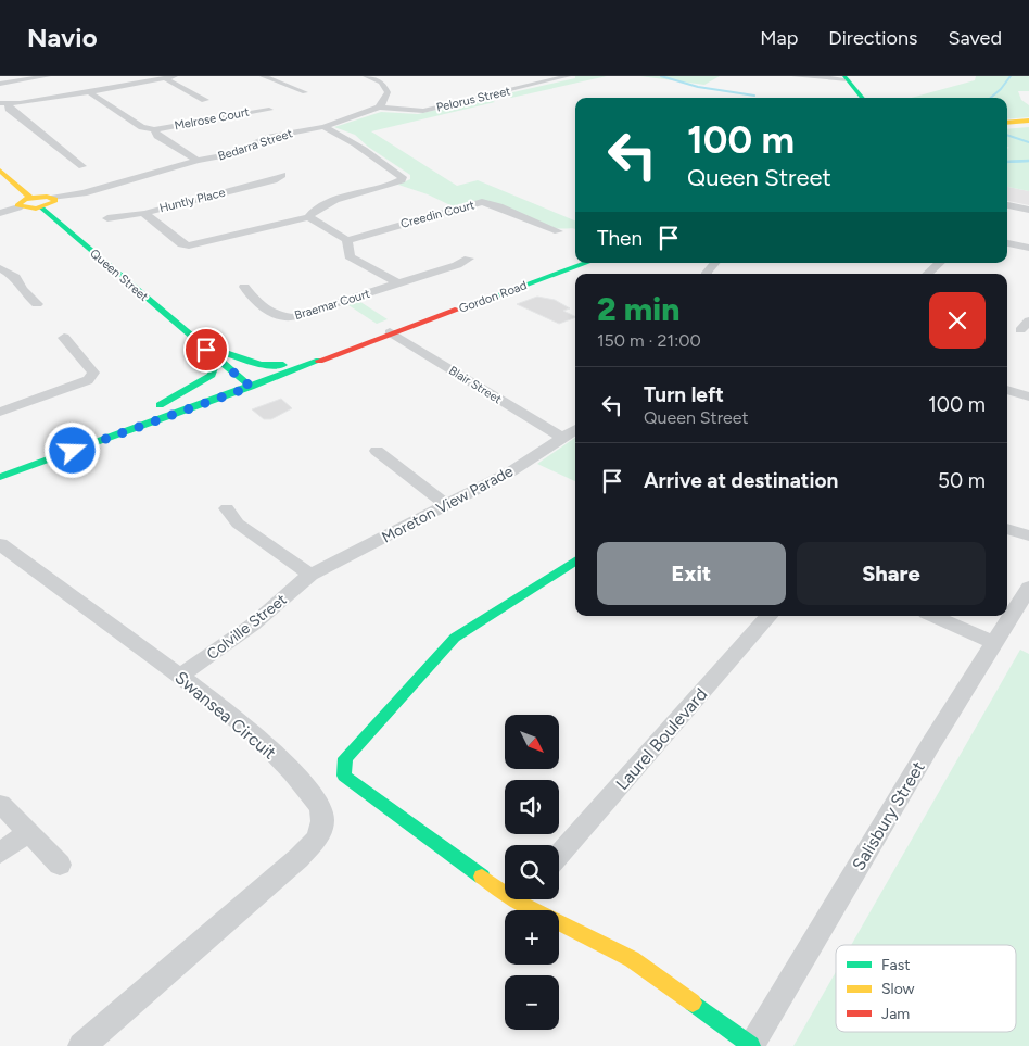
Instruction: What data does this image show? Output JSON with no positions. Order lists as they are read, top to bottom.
{
  "streets": {
    "street": [
      "Pelorus Street",
      "Melrose Court",
      "Bedarra Street",
      "Huntly Place",
      "Creedin Court",
      "Queen Street",
      "Gordon Road",
      "Braemar Court",
      "Blair Street",
      "Moreton View Parade",
      "Colville Street",
      "Swansea Circuit",
      "Laurel Boulevard",
      "Salisbury Street"
    ]
  },
  "crossings": [
    ["Pelorus Street", "Bedarra Street"],
    ["Bedarra Street", "Huntly Place"],
    ["Queen Street", "Gordon Road"],
    ["Gordon Road", "Blair Street"],
    ["Blair Street", "Moreton View Parade"],
    ["Moreton View Parade", "Colville Street"],
    ["Colville Street", "Swansea Circuit"]
  ],
  "legend": ["Fast", "Slow", "Jam"],
  "north": "bottom right",
  "page": {
    "header": "Navio",
    "nav": ["Map", "Directions", "Saved"],
    "turn": ["100 m", "Queen Street"],
    "then": "Then",
    "heading": ["2 min", "150 m · 21:00"],
    "list": [
      {
        "name": "Turn left",
        "note": "Queen Street",
        "value": "100 m"
      },
      {
        "name": "Arrive at destination",
        "value": "50 m"
      }
    ],
    "buttons": ["Exit", "Share"],
    "map_buttons": ["+", "−"]
  }
}
